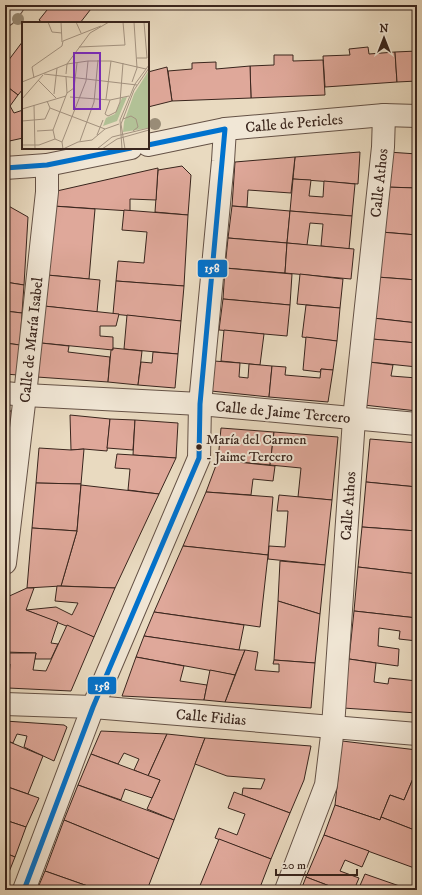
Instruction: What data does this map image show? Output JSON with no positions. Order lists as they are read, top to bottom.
{
  "streets": {
    "street": [
      "Calle de Pericles",
      "Calle Athos",
      "Calle de María Isabel",
      "Calle de Jaime Tercero",
      "Calle Fidias"
    ]
  },
  "crossings": [
    ["Calle de Pericles", "Calle Athos"],
    ["Calle Athos", "Calle de Jaime Tercero"],
    ["Calle Athos", "Calle Fidias"],
    ["Calle de María Isabel", "Calle de Jaime Tercero"]
  ],
  "places": ["María del Carmen - Jaime Tercero"],
  "lines": ["transit line 158"],
  "scale_bar": "20 m",
  "north": "top"
}
